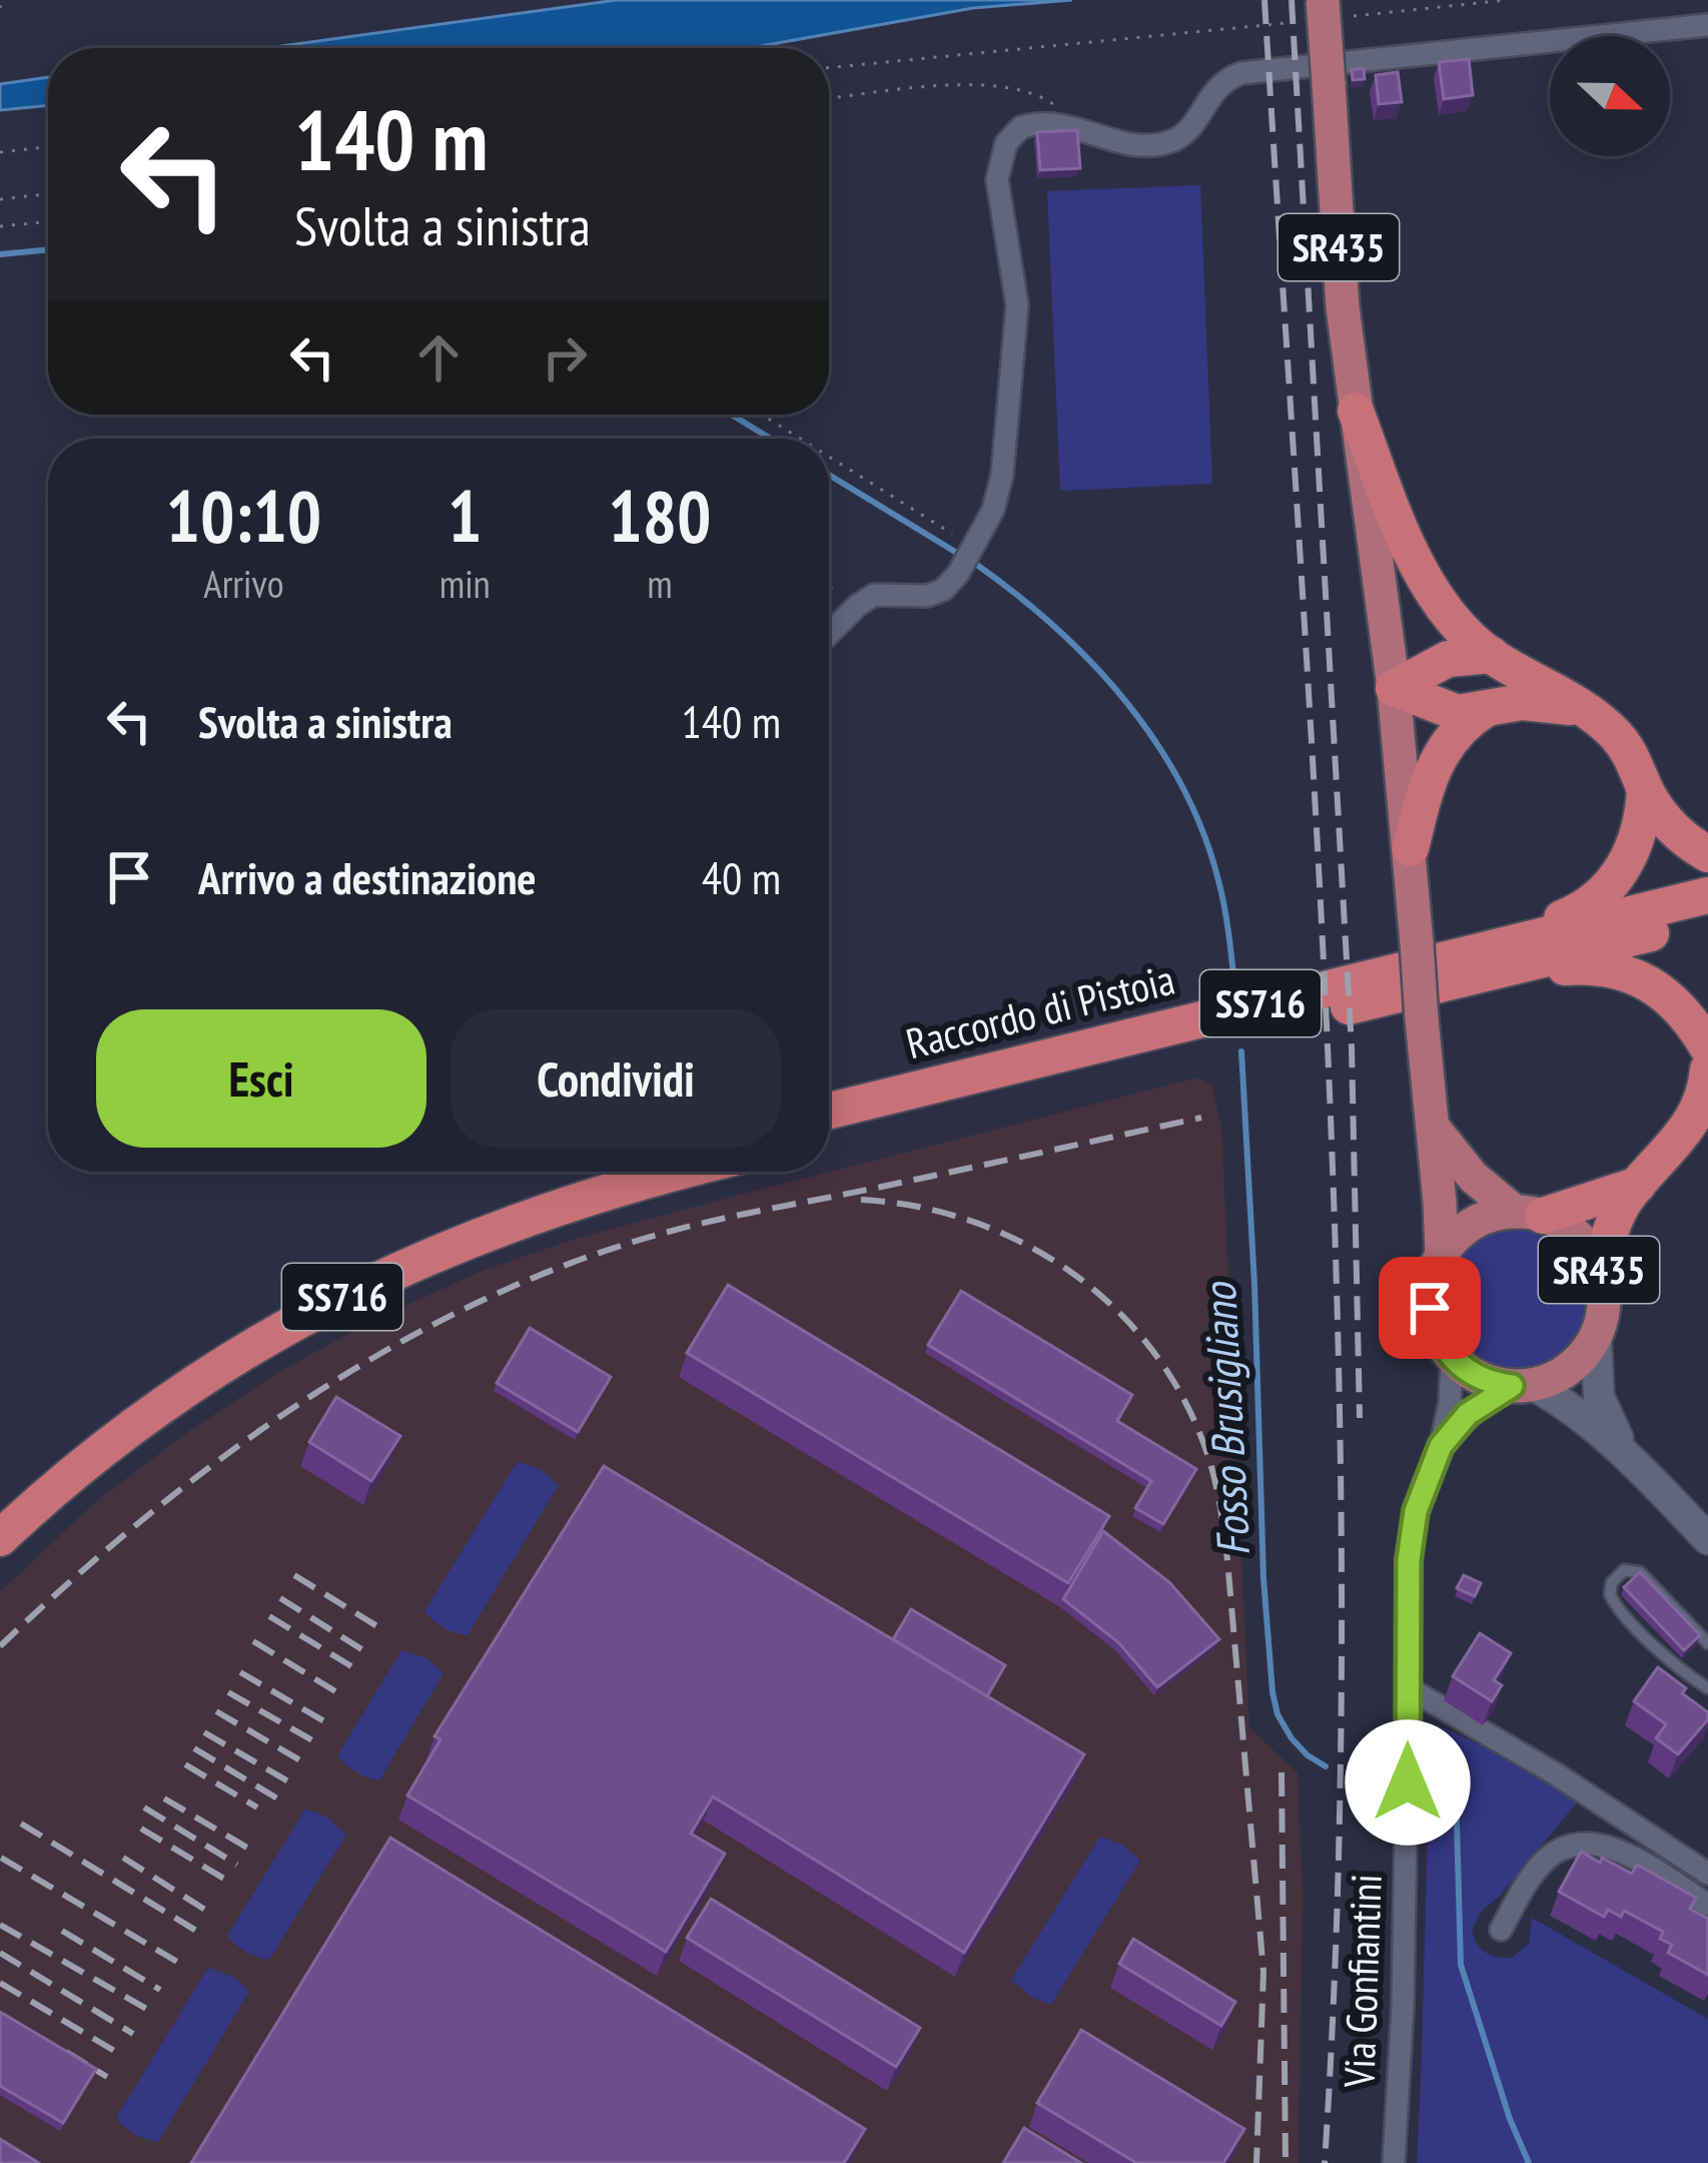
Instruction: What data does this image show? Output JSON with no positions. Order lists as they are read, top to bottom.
{
  "streets": {
    "highway": ["SS716", "Raccordo di Pistoia"],
    "main road": ["SR435"],
    "street": ["Via Gonfiantini"]
  },
  "crossings": [
    ["SR435", "Via Gonfiantini"]
  ],
  "water": ["Fosso Brusigliano"],
  "north": "right",
  "page": {
    "turn": ["140 m", "Svolta a sinistra"],
    "eta": [
      "10:10",
      "Arrivo",
      "1",
      "min",
      "180",
      "m"
    ],
    "list": [
      {
        "name": "Svolta a sinistra",
        "value": "140 m"
      },
      {
        "name": "Arrivo a destinazione",
        "value": "40 m"
      }
    ],
    "buttons": ["Esci", "Condividi"]
  }
}
